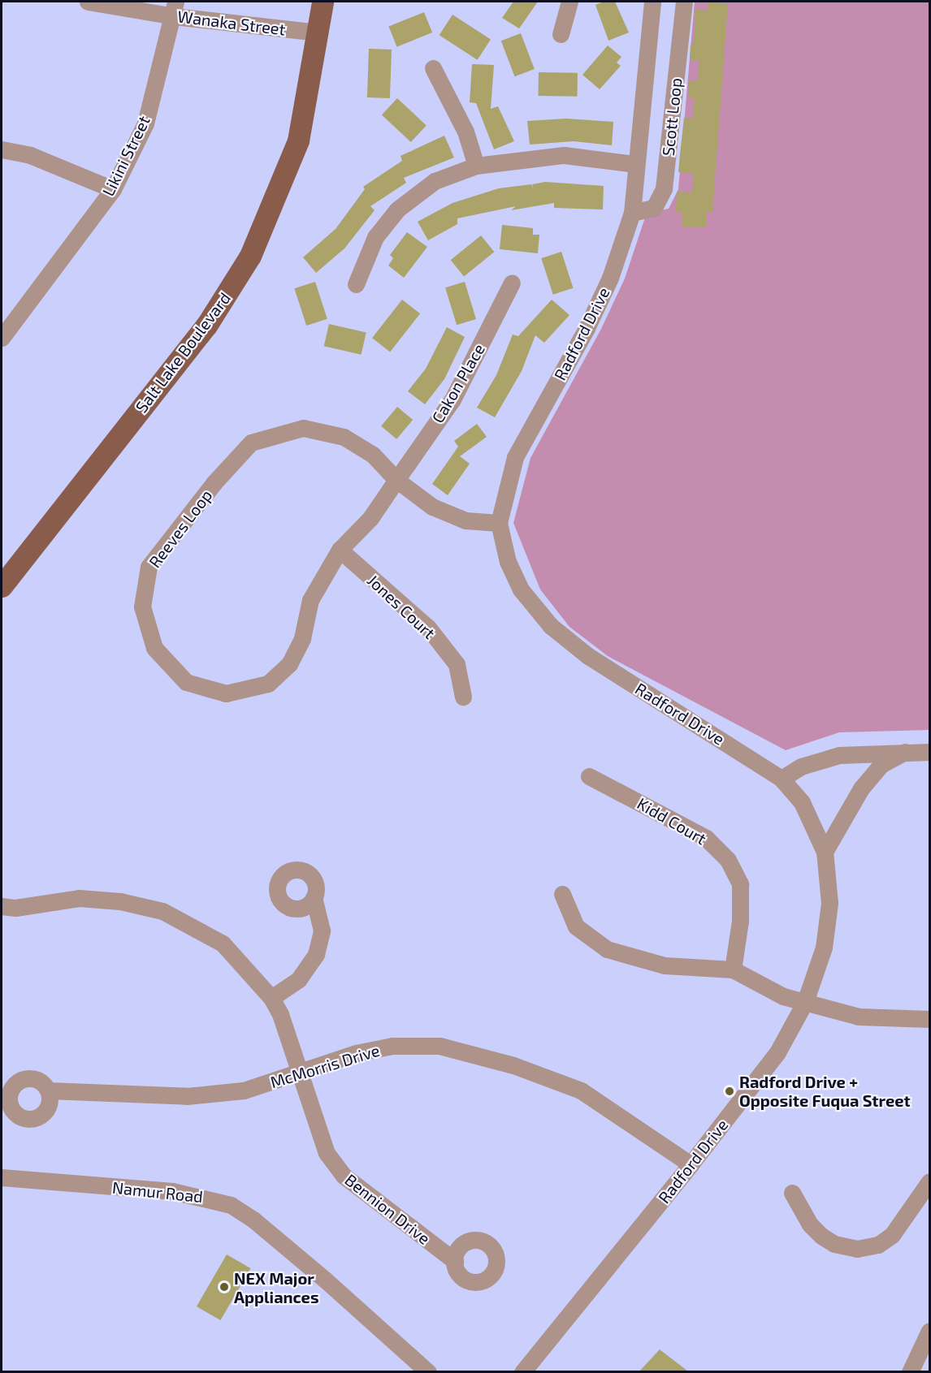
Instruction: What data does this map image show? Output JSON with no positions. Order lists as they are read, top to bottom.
{
  "streets": {
    "main road": ["Salt Lake Boulevard"],
    "street": [
      "Wanaka Street",
      "Scott Loop",
      "Likini Street",
      "Radford Drive",
      "Cakon Place",
      "Reeves Loop",
      "Jones Court",
      "Kidd Court",
      "McMorris Drive",
      "Namur Road",
      "Bennion Drive"
    ]
  },
  "crossings": [
    ["Wanaka Street", "Likini Street"],
    ["Wanaka Street", "Salt Lake Boulevard"],
    ["Scott Loop", "Radford Drive"],
    ["Radford Drive", "Reeves Loop"],
    ["Radford Drive", "McMorris Drive"],
    ["Cakon Place", "Reeves Loop"],
    ["Reeves Loop", "Jones Court"],
    ["McMorris Drive", "Bennion Drive"]
  ],
  "places": ["Radford Drive + Opposite Fuqua Street", "NEX Major Appliances"]
}
